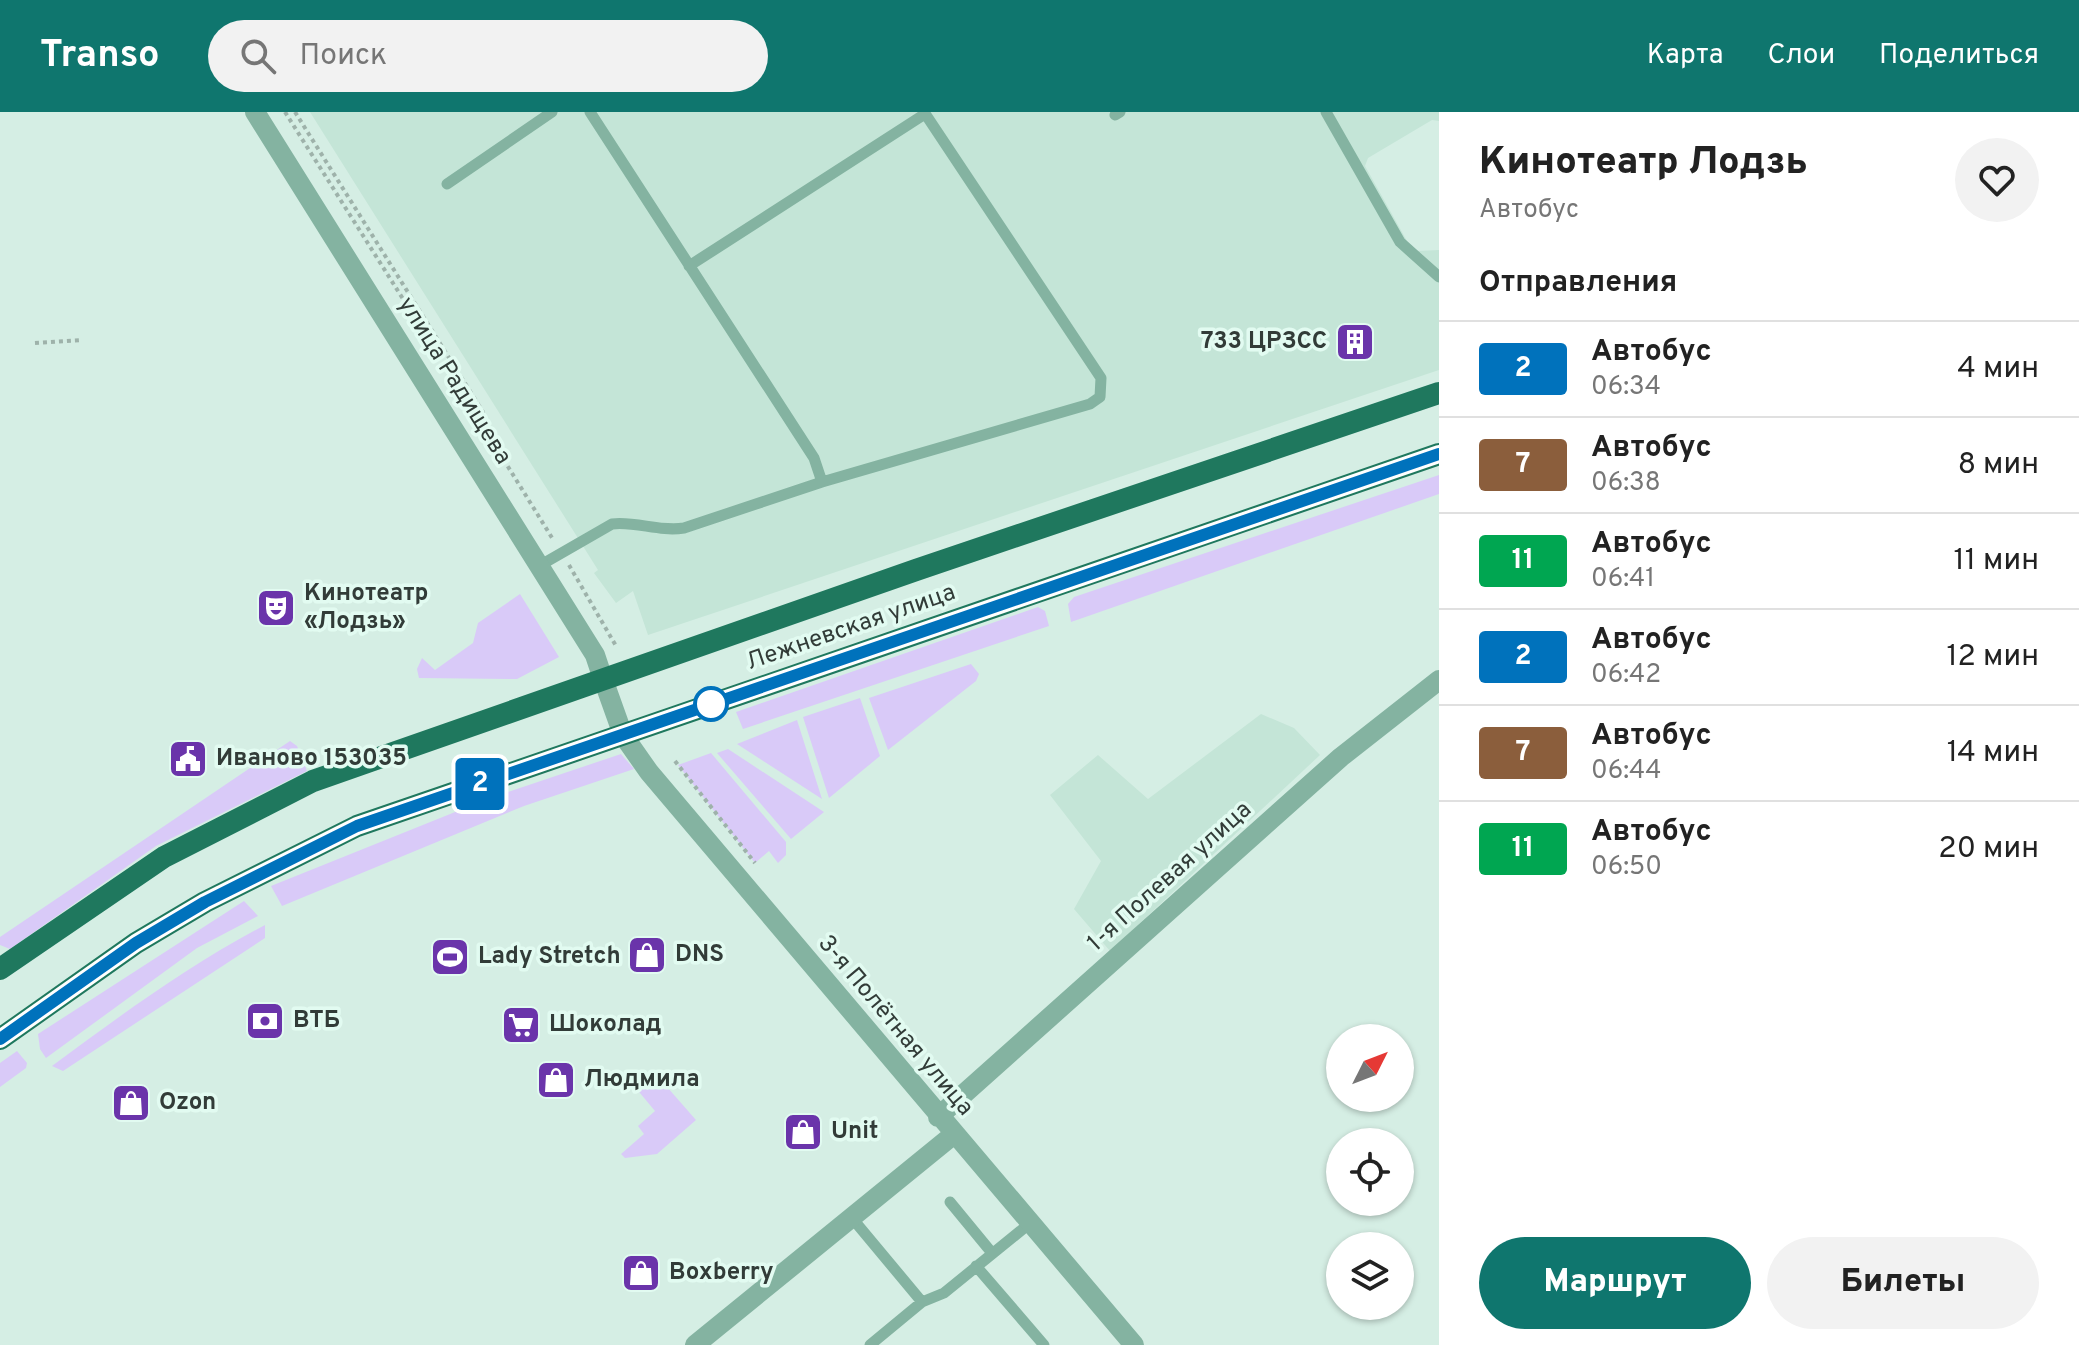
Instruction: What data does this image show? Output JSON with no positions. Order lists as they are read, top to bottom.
{
  "streets": {
    "highway": ["Лежневская улица"],
    "street": ["улица Радищева", "1-я Полевая улица", "3-я Полётная улица"]
  },
  "crossings": [
    ["улица Радищева", "Лежневская улица"],
    ["улица Радищева", "3-я Полётная улица"],
    ["Лежневская улица", "3-я Полётная улица"],
    ["1-я Полевая улица", "3-я Полётная улица"]
  ],
  "places": {
    "building": ["733 ЦРЗСС"],
    "theatre": ["Кинотеатр «Лодзь»"],
    "public building": ["Иваново 153035"],
    "shop": [
      "DNS",
      "Людмила",
      "Ozon",
      "Unit",
      "Boxberry"
    ],
    "sports": ["Lady Stretch"],
    "bank": ["ВТБ"],
    "supermarket": ["Шоколад"]
  },
  "lines": ["bus line 2"],
  "north": "top right",
  "page": {
    "header": "Transo",
    "search": "Поиск",
    "nav": ["Карта", "Слои", "Поделиться"],
    "on_map": "2",
    "heading": [
      ["Кинотеатр Лодзь", "Автобус"],
      "Отправления"
    ],
    "list": [
      {
        "mark": "2",
        "name": "Автобус",
        "note": "06:34",
        "value": "4 мин"
      },
      {
        "mark": "7",
        "name": "Автобус",
        "note": "06:38",
        "value": "8 мин"
      },
      {
        "mark": "11",
        "name": "Автобус",
        "note": "06:41",
        "value": "11 мин"
      },
      {
        "mark": "2",
        "name": "Автобус",
        "note": "06:42",
        "value": "12 мин"
      },
      {
        "mark": "7",
        "name": "Автобус",
        "note": "06:44",
        "value": "14 мин"
      },
      {
        "mark": "11",
        "name": "Автобус",
        "note": "06:50",
        "value": "20 мин"
      }
    ],
    "buttons": ["Маршрут", "Билеты"]
  }
}
